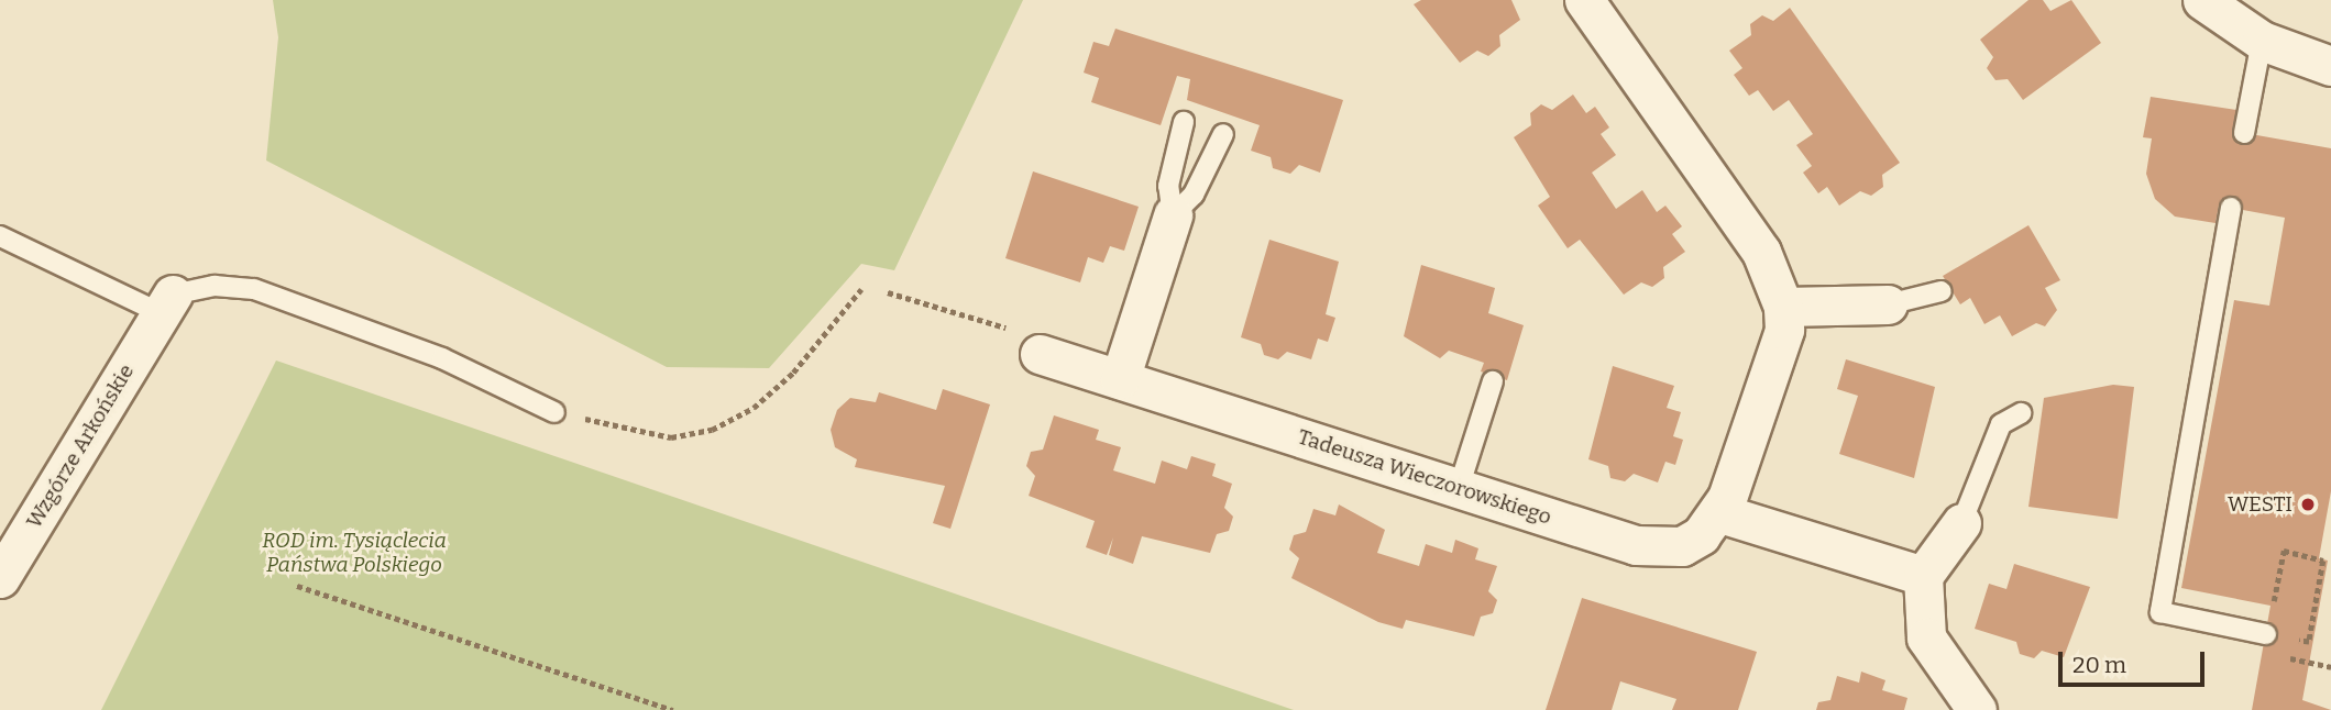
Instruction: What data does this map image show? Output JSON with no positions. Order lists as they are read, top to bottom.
{
  "streets": {
    "street": ["Wzgórze Arkońskie", "Tadeusza Wieczorowskiego"]
  },
  "parks": ["ROD im. Tysiąclecia Państwa Polskiego"],
  "places": ["WESTI"],
  "scale_bar": "20 m"
}
